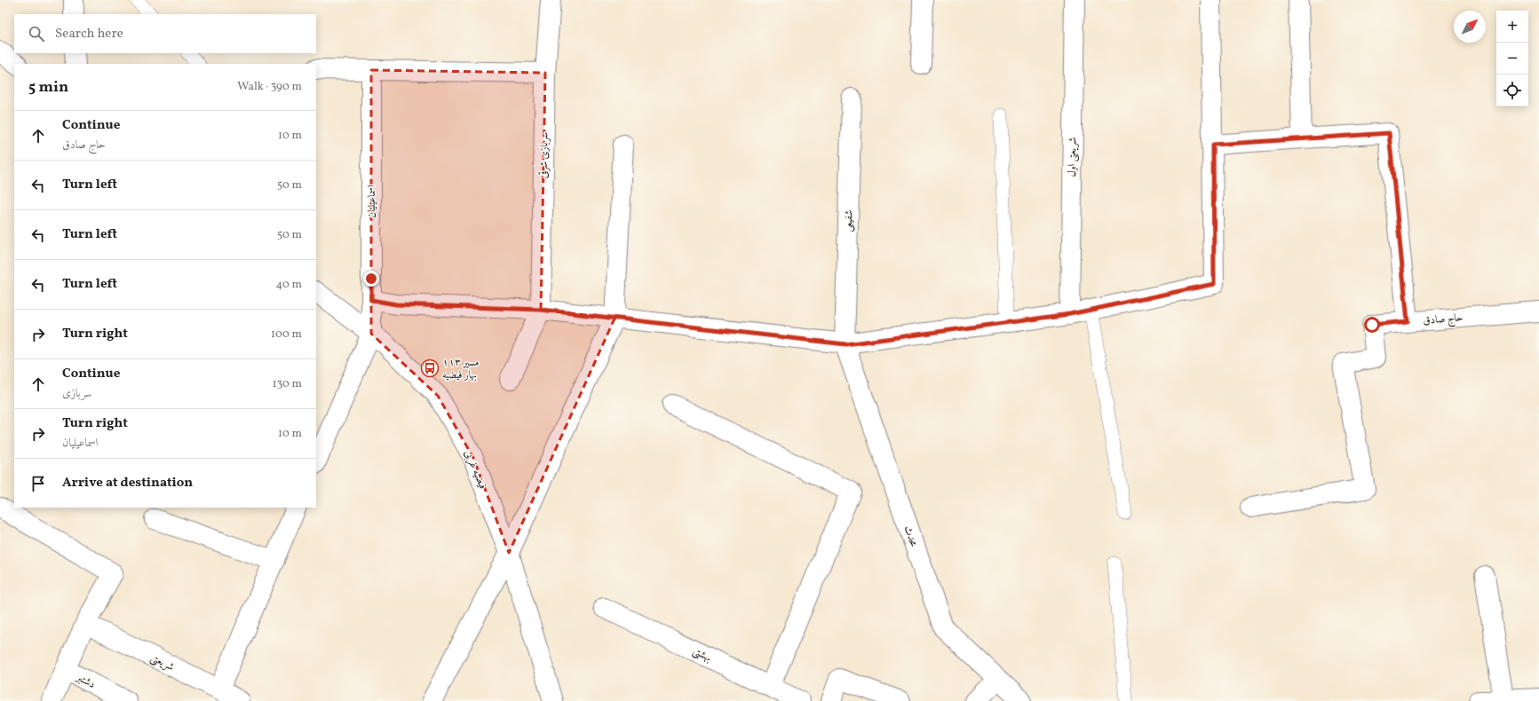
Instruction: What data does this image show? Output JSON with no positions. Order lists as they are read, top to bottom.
{
  "streets": {
    "street": [
      "سربازی شرقی",
      "شریعتی اول",
      "اسماعیلیان",
      "شفیعی",
      "حاج صادق",
      "فیضیه غربی",
      "محدث",
      "بهشتی",
      "شریعتی",
      "دشتبر"
    ]
  },
  "crossings": [
    ["اسماعیلیان", "فیضیه غربی"],
    ["شفیعی", "محدث"]
  ],
  "places": {
    "bus stop": ["مسیر ۱۱۳ بهار فیضیه"]
  },
  "north": "top right",
  "page": {
    "map_buttons": ["+", "−"],
    "search": "Search here",
    "heading": ["5 min", "Walk · 390 m"],
    "list": [
      ["Continue", "حاج صادق", "10 m"],
      ["Turn left", "50 m"],
      ["Turn left", "50 m"],
      ["Turn left", "40 m"],
      ["Turn right", "100 m"],
      ["Continue", "سربازی", "130 m"],
      ["Turn right", "اسماعیلیان", "10 m"],
      "Arrive at destination"
    ]
  }
}
